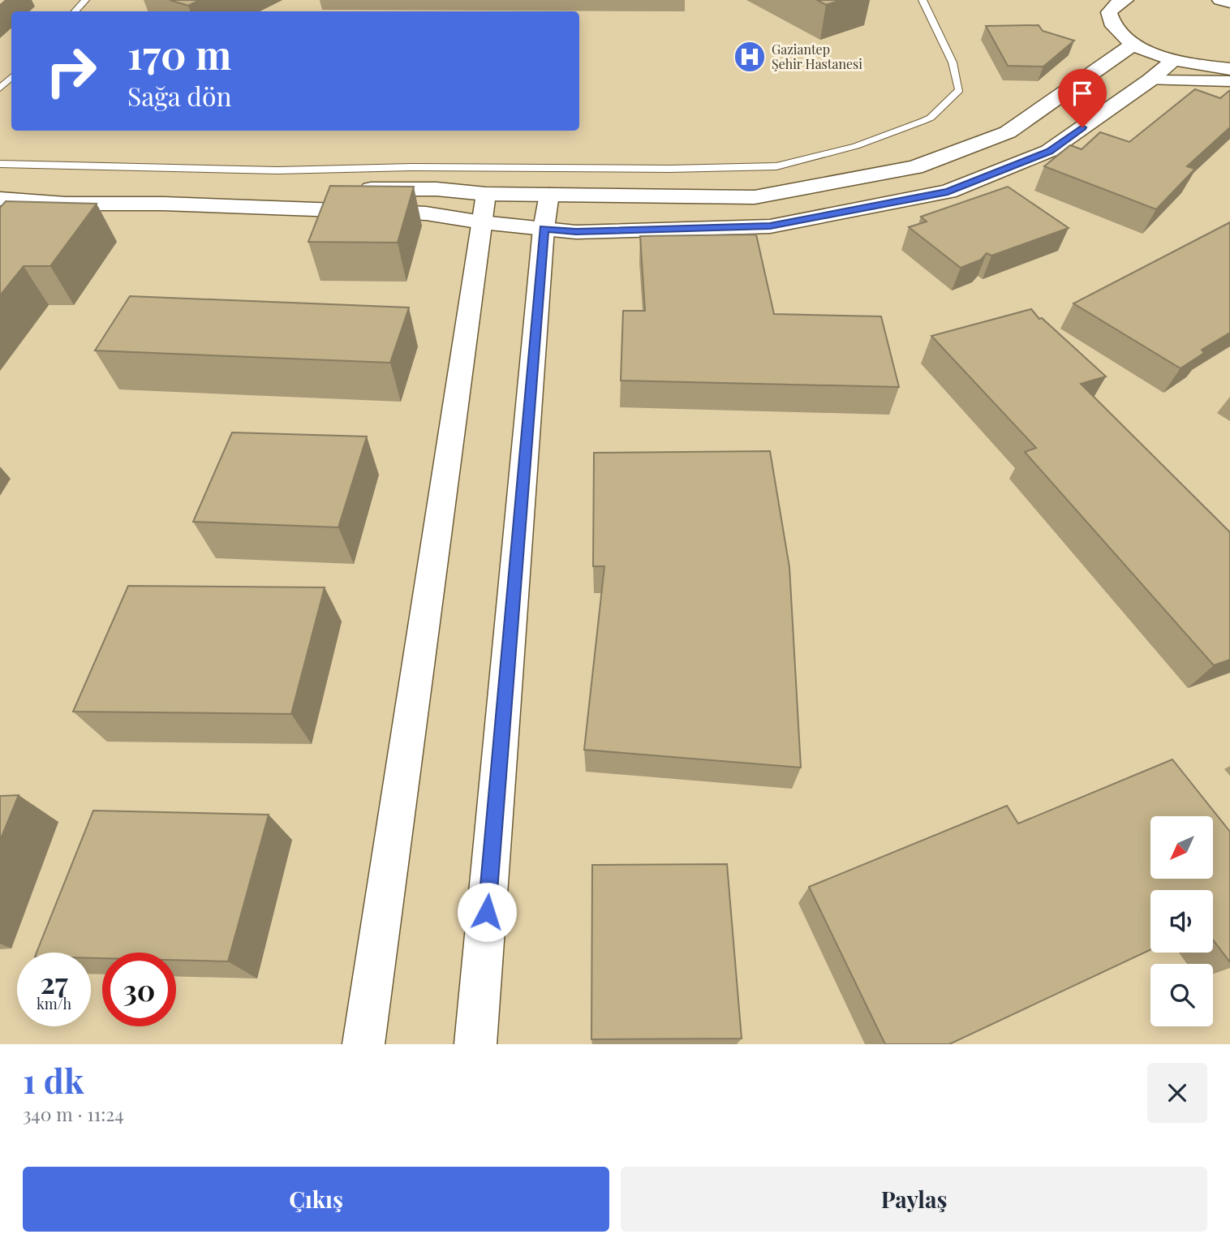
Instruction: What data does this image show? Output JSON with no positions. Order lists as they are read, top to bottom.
{
  "places": {
    "hospital": ["Gaziantep Şehir Hastanesi"]
  },
  "north": "bottom left",
  "page": {
    "turn": ["170 m", "Sağa dön"],
    "speed": "27 km/h",
    "limit": "30",
    "heading": ["1 dk", "340 m · 11:24"],
    "buttons": ["Çıkış", "Paylaş"]
  }
}
